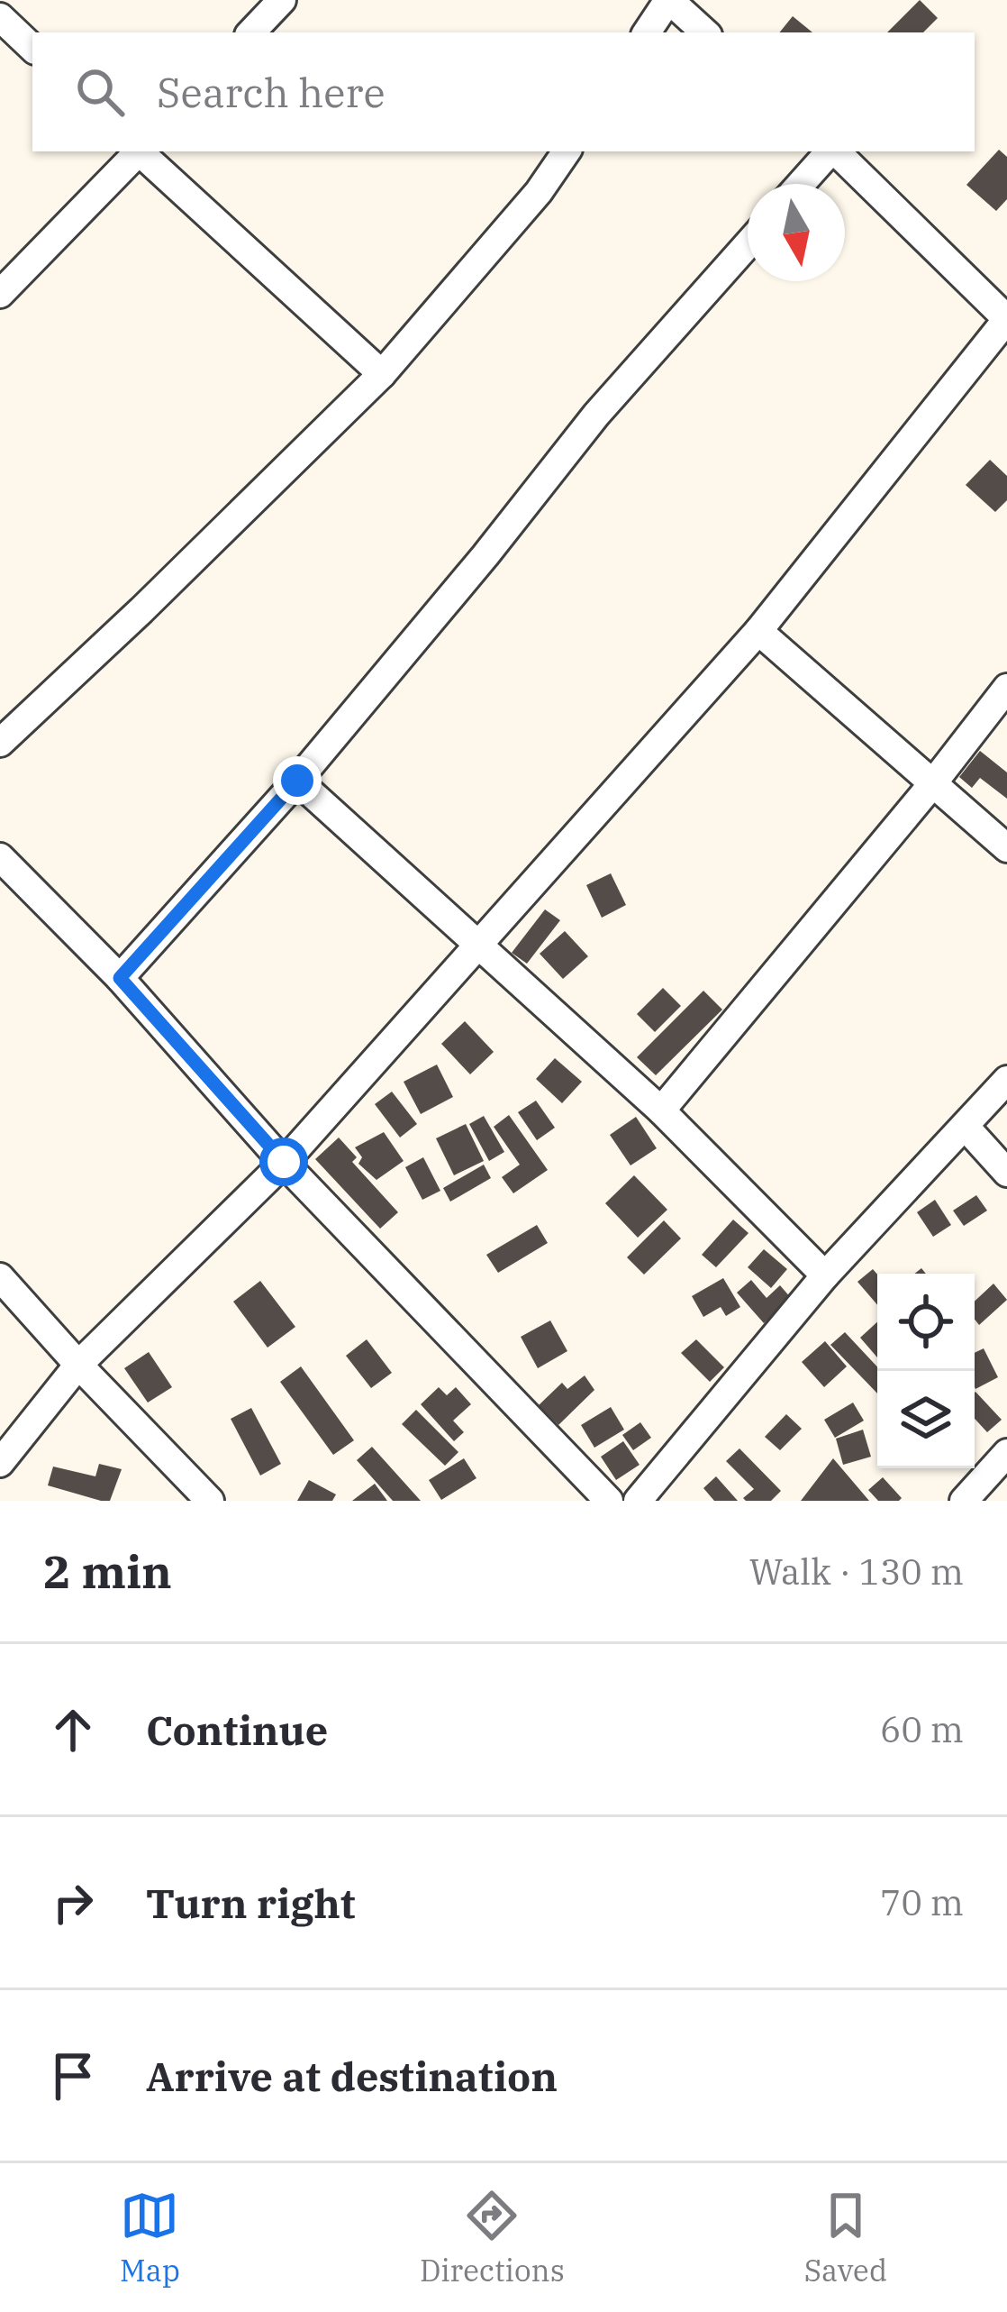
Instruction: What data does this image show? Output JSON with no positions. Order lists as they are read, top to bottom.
{
  "north": "bottom",
  "page": {
    "search": "Search here",
    "heading": ["2 min", "Walk · 130 m"],
    "list": [
      ["Continue", "60 m"],
      ["Turn right", "70 m"],
      "Arrive at destination"
    ],
    "nav": ["Map", "Directions", "Saved"]
  }
}
